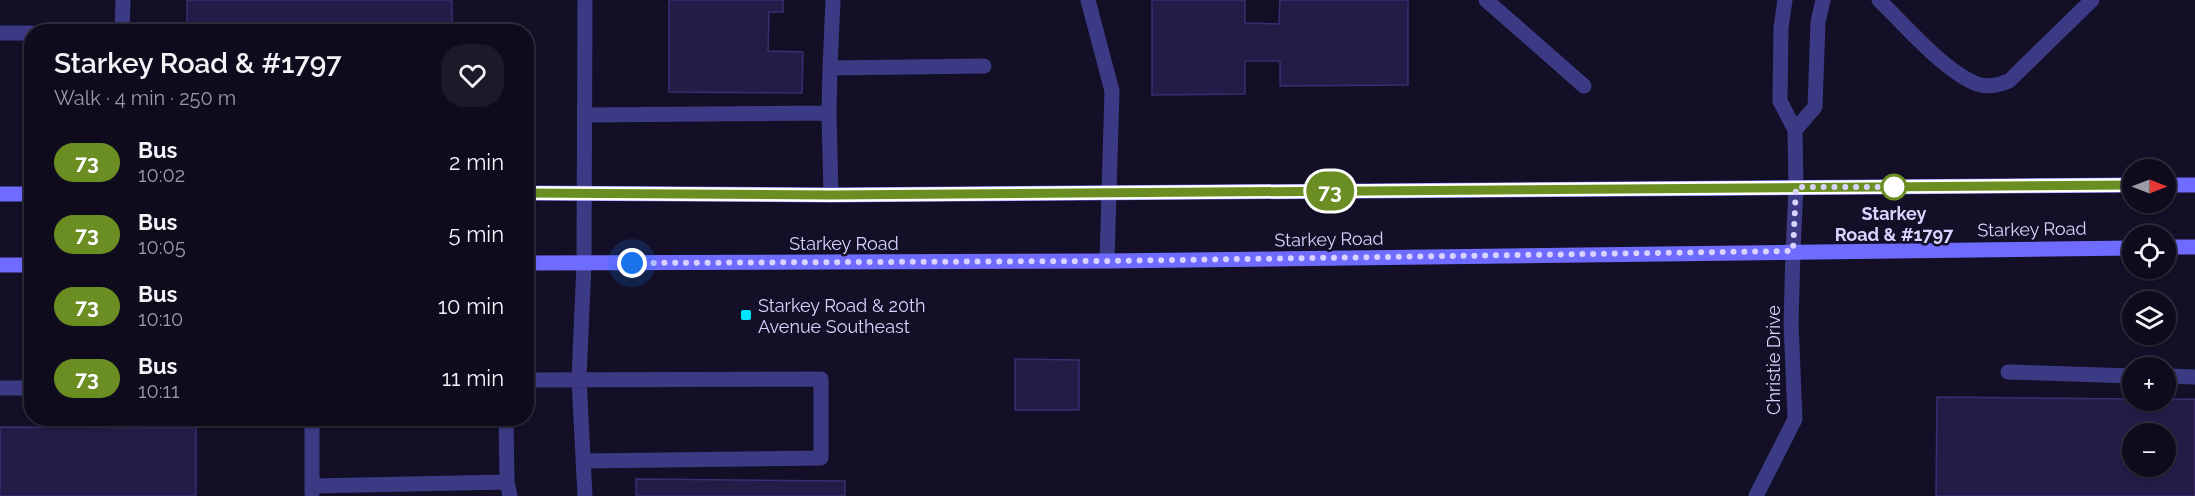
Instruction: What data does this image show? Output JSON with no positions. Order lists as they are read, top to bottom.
{
  "streets": {
    "main road": ["Starkey Road"],
    "street": ["Christie Drive"]
  },
  "crossings": [
    ["Starkey Road", "Christie Drive"]
  ],
  "places": {
    "other": ["Starkey Road & #1797"],
    "transit": ["Starkey Road & 20th Avenue Southeast"]
  },
  "lines": ["bus line 73"],
  "north": "right",
  "page": {
    "on_map": "73",
    "heading": ["Starkey Road & #1797", "Walk · 4 min · 250 m"],
    "list": [
      {
        "mark": "73",
        "name": "Bus",
        "note": "10:02",
        "value": "2 min"
      },
      {
        "mark": "73",
        "name": "Bus",
        "note": "10:05",
        "value": "5 min"
      },
      {
        "mark": "73",
        "name": "Bus",
        "note": "10:10",
        "value": "10 min"
      },
      {
        "mark": "73",
        "name": "Bus",
        "note": "10:11",
        "value": "11 min"
      }
    ],
    "map_buttons": ["+", "−"]
  }
}
